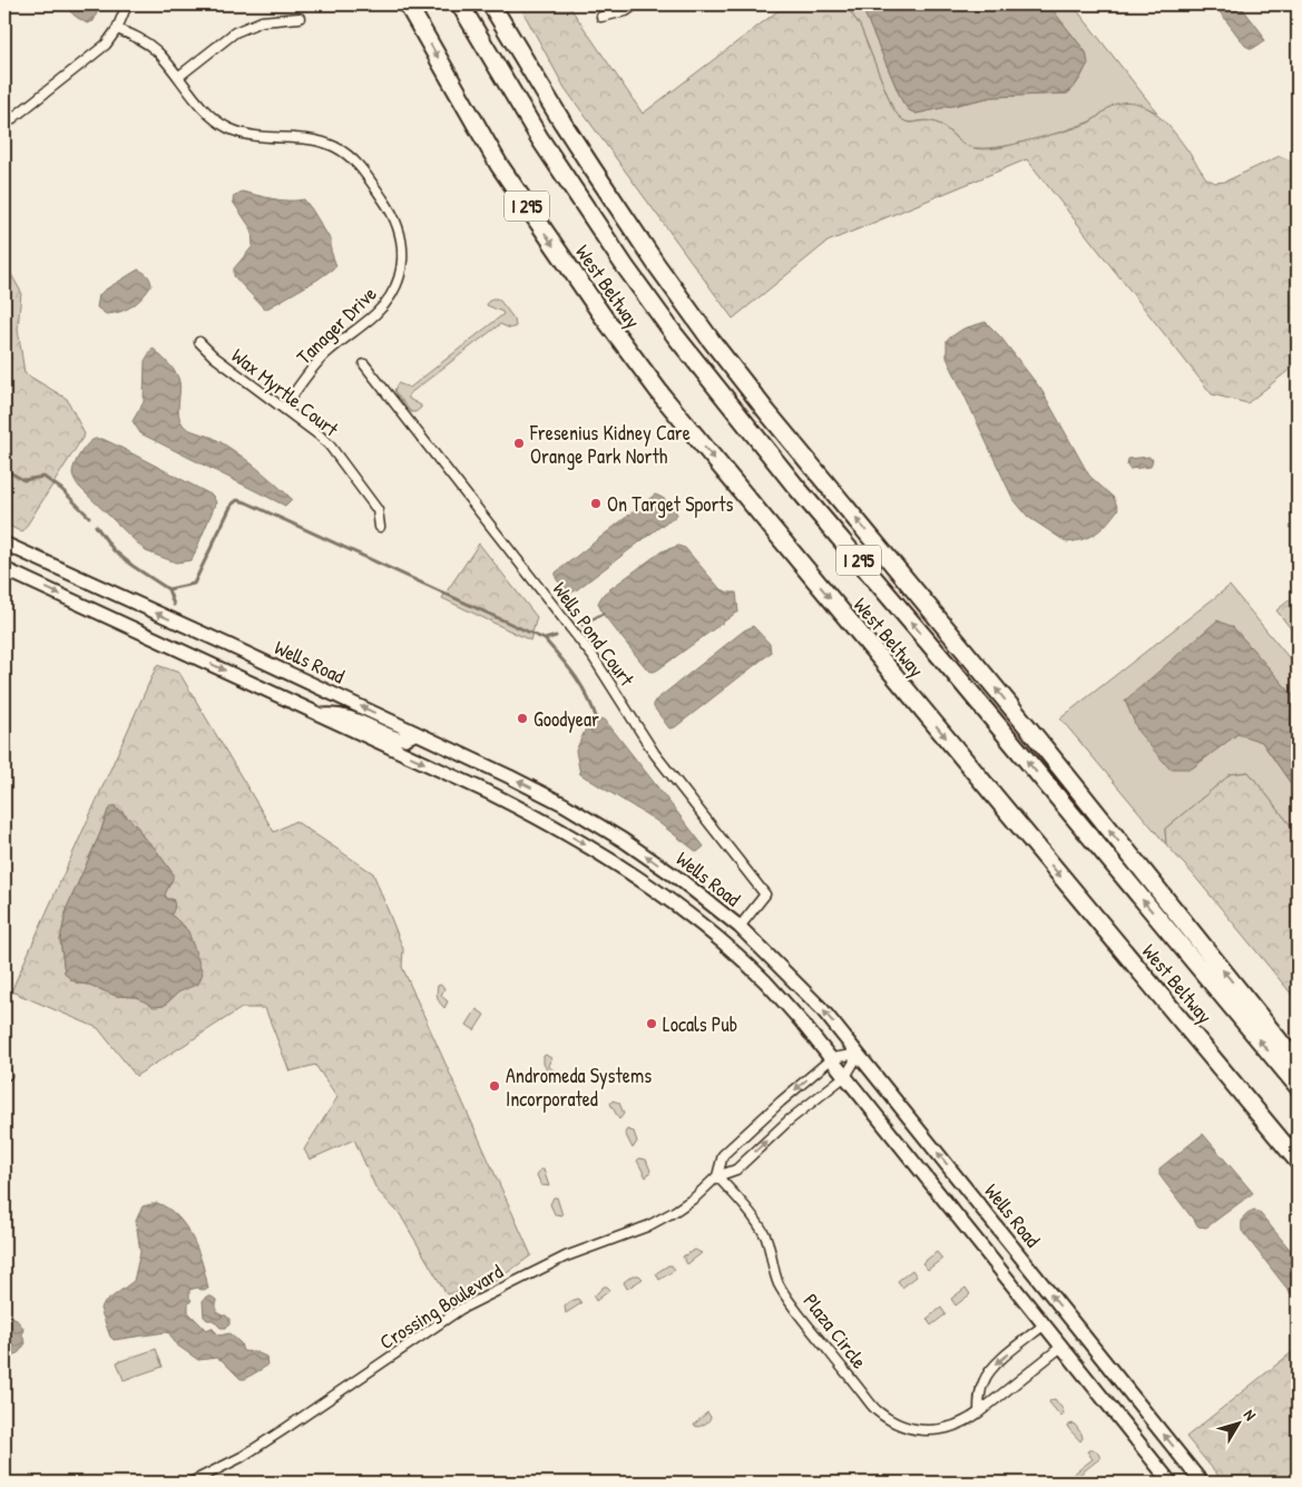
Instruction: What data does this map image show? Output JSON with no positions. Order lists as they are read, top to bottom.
{
  "streets": {
    "highway": ["I 295", "West Beltway"],
    "main road": ["Wells Road"],
    "street": [
      "Tanager Drive",
      "Wax Myrtle Court",
      "Wells Pond Court",
      "Crossing Boulevard",
      "Plaza Circle"
    ]
  },
  "crossings": [
    ["Tanager Drive", "Wax Myrtle Court"],
    ["Wells Pond Court", "Wells Road"],
    ["Wells Road", "Crossing Boulevard"],
    ["Wells Road", "Plaza Circle"],
    ["Crossing Boulevard", "Plaza Circle"]
  ],
  "places": [
    "Fresenius Kidney Care Orange Park North",
    "On Target Sports",
    "Goodyear",
    "Locals Pub",
    "Andromeda Systems Incorporated"
  ],
  "north": "top right"
}
